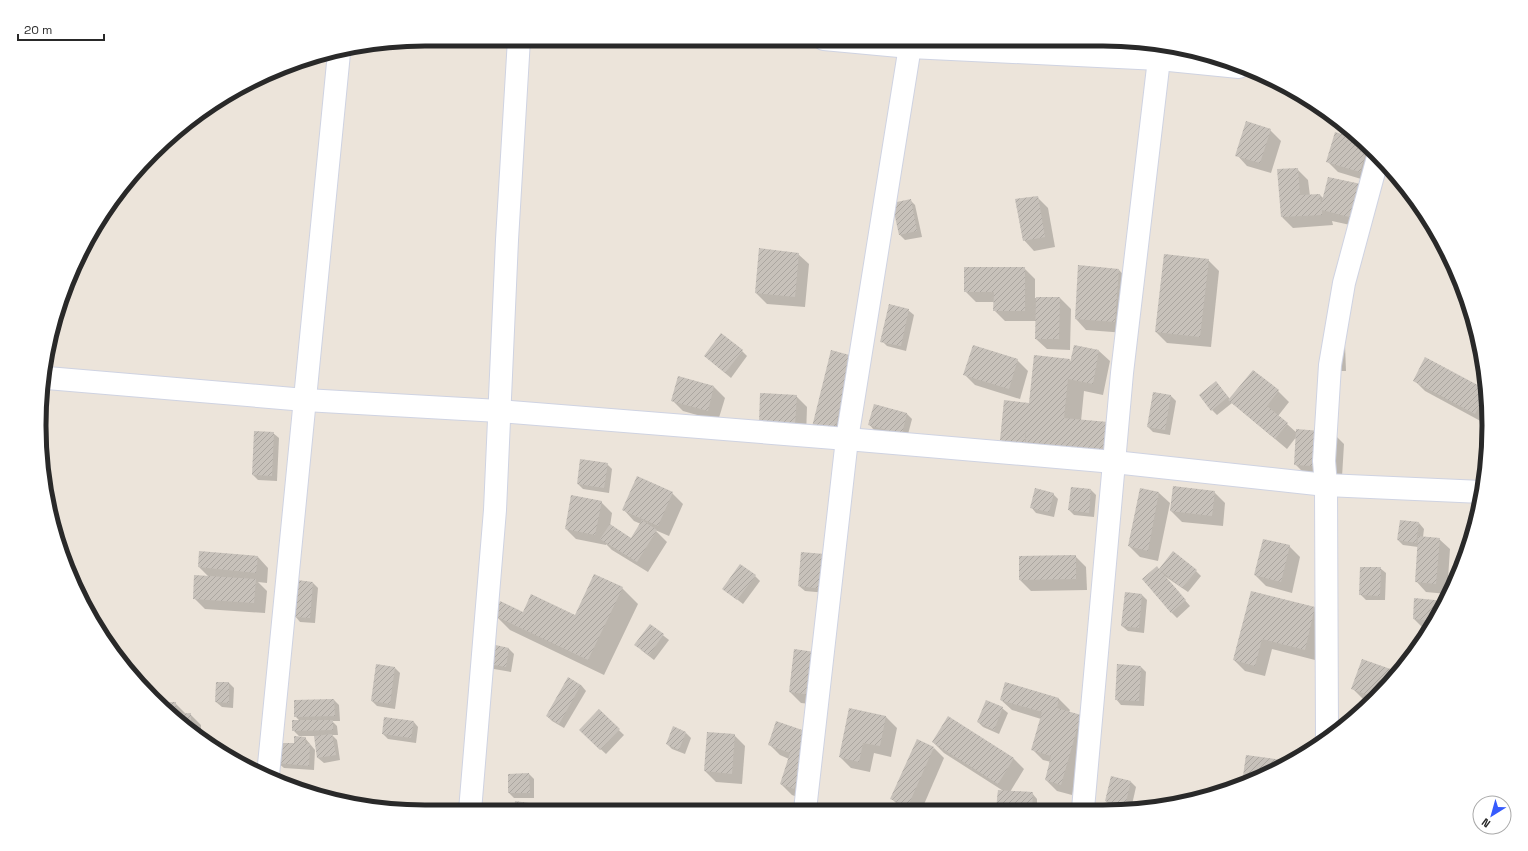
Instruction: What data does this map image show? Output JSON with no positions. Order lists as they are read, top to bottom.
{
  "scale_bar": "20 m",
  "north": "bottom left"
}
